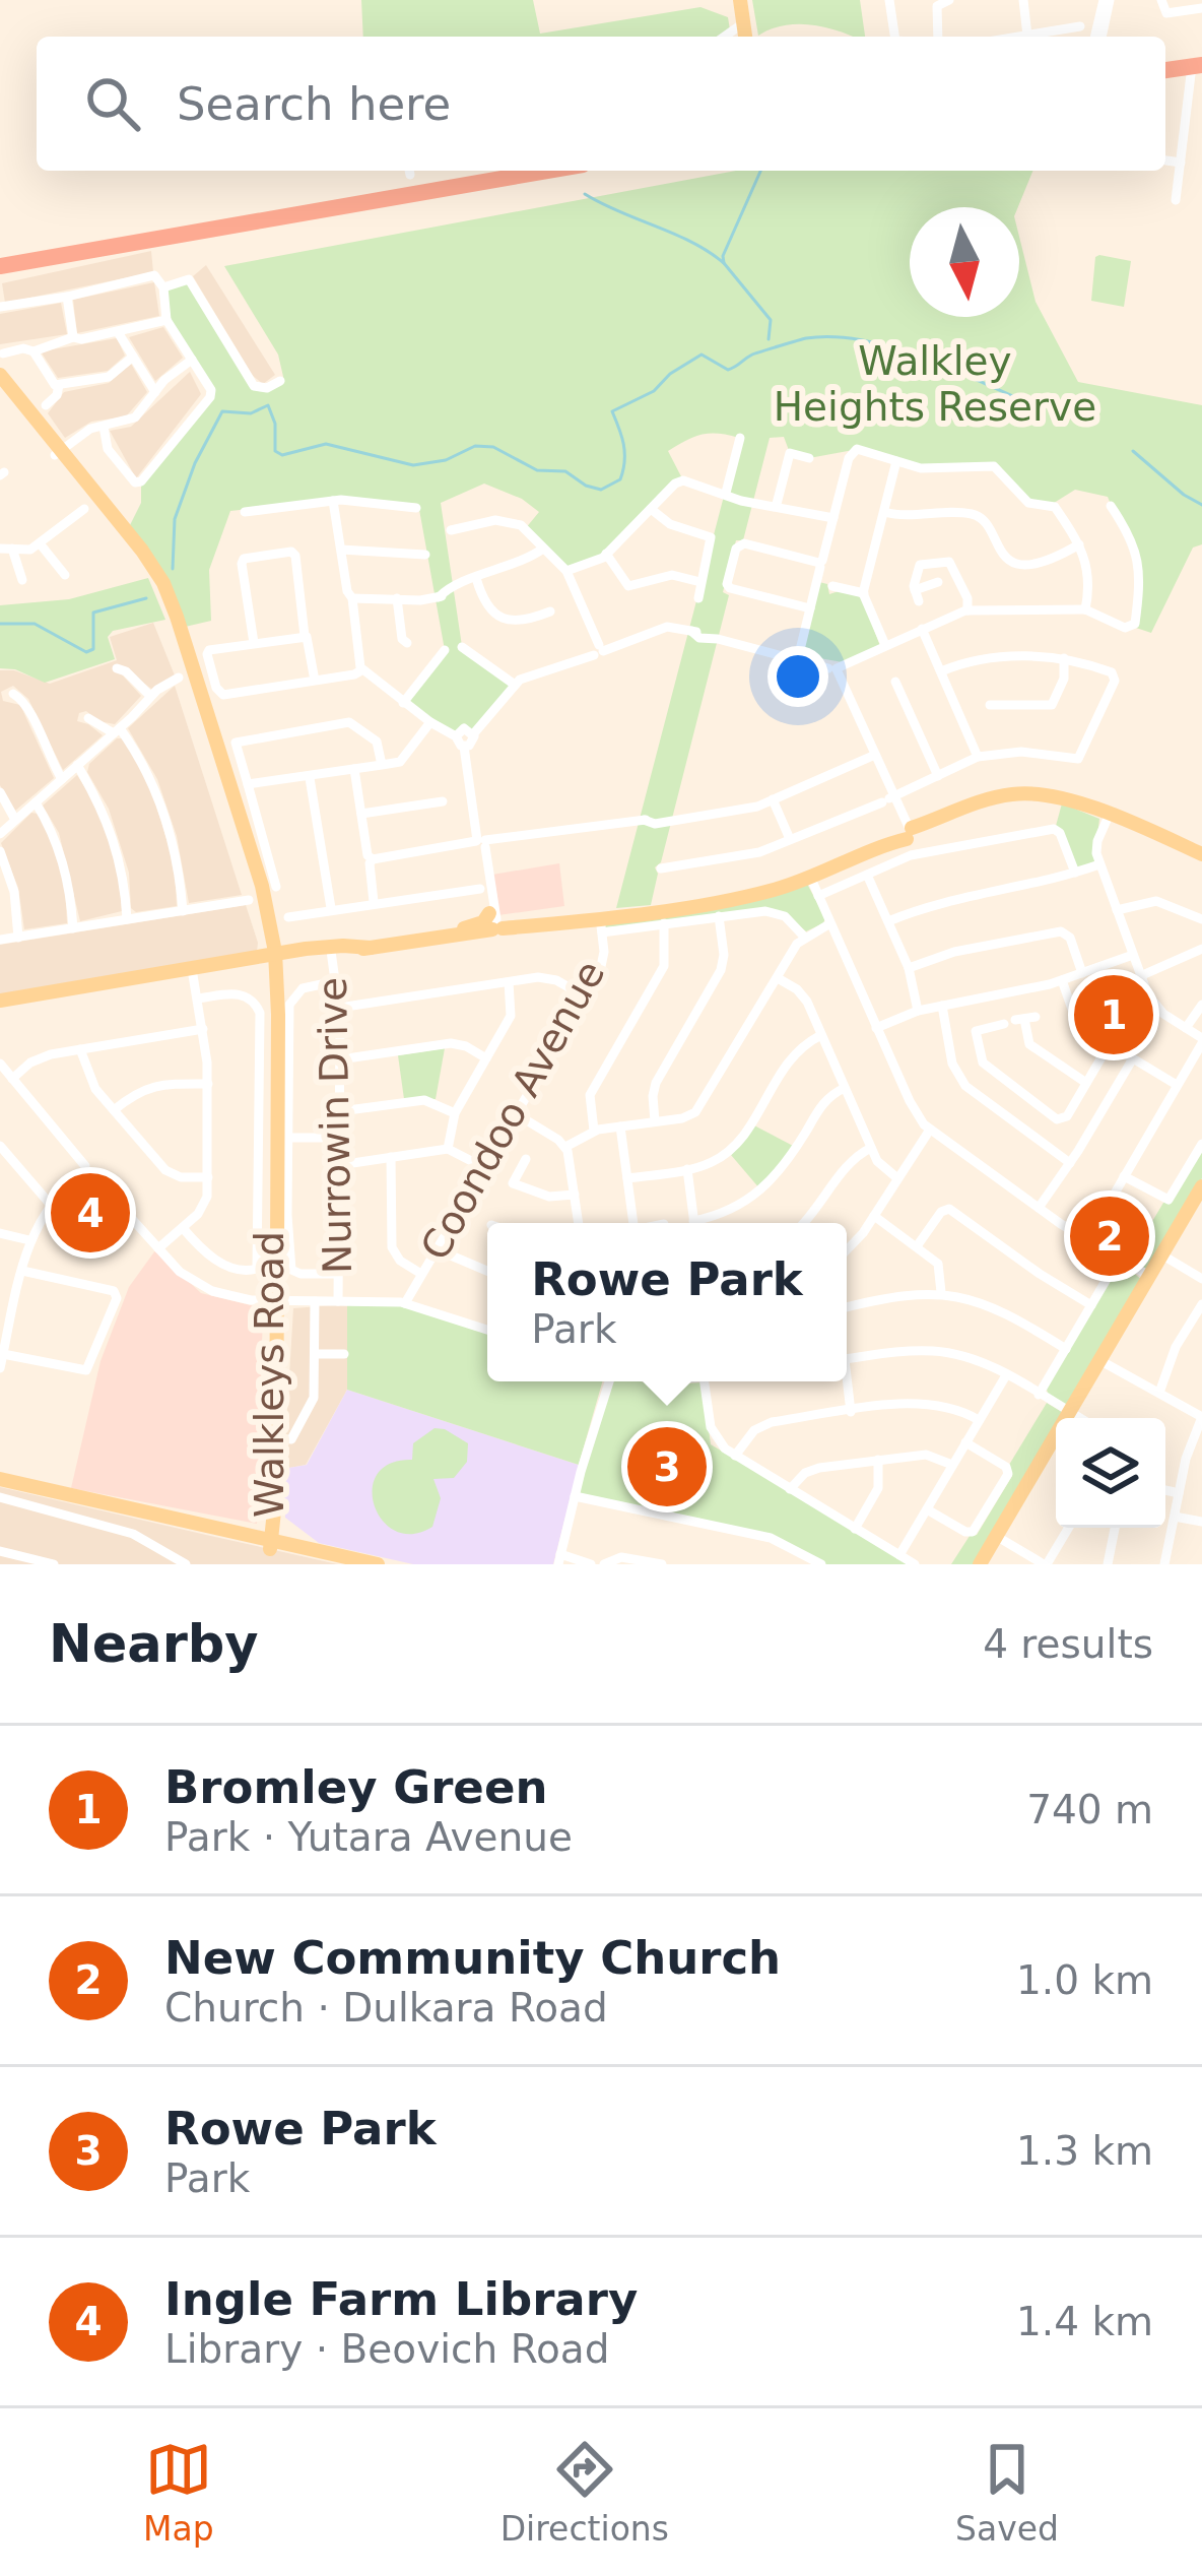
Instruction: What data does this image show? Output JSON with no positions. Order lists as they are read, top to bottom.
{
  "streets": {
    "main road": ["Walkleys Road"],
    "street": ["Coondoo Avenue", "Nurrowin Drive"]
  },
  "parks": ["Walkley Heights Reserve"],
  "north": "bottom",
  "page": {
    "search": "Search here",
    "pins": [
      "1",
      "4",
      "2",
      "3"
    ],
    "popup": ["Rowe Park", "Park"],
    "heading": ["Nearby", "4 results"],
    "list": [
      {
        "mark": "1",
        "name": "Bromley Green",
        "note": "Park · Yutara Avenue",
        "value": "740 m"
      },
      {
        "mark": "2",
        "name": "New Community Church",
        "note": "Church · Dulkara Road",
        "value": "1.0 km"
      },
      {
        "mark": "3",
        "name": "Rowe Park",
        "note": "Park",
        "value": "1.3 km"
      },
      {
        "mark": "4",
        "name": "Ingle Farm Library",
        "note": "Library · Beovich Road",
        "value": "1.4 km"
      }
    ],
    "nav": ["Map", "Directions", "Saved"]
  }
}
